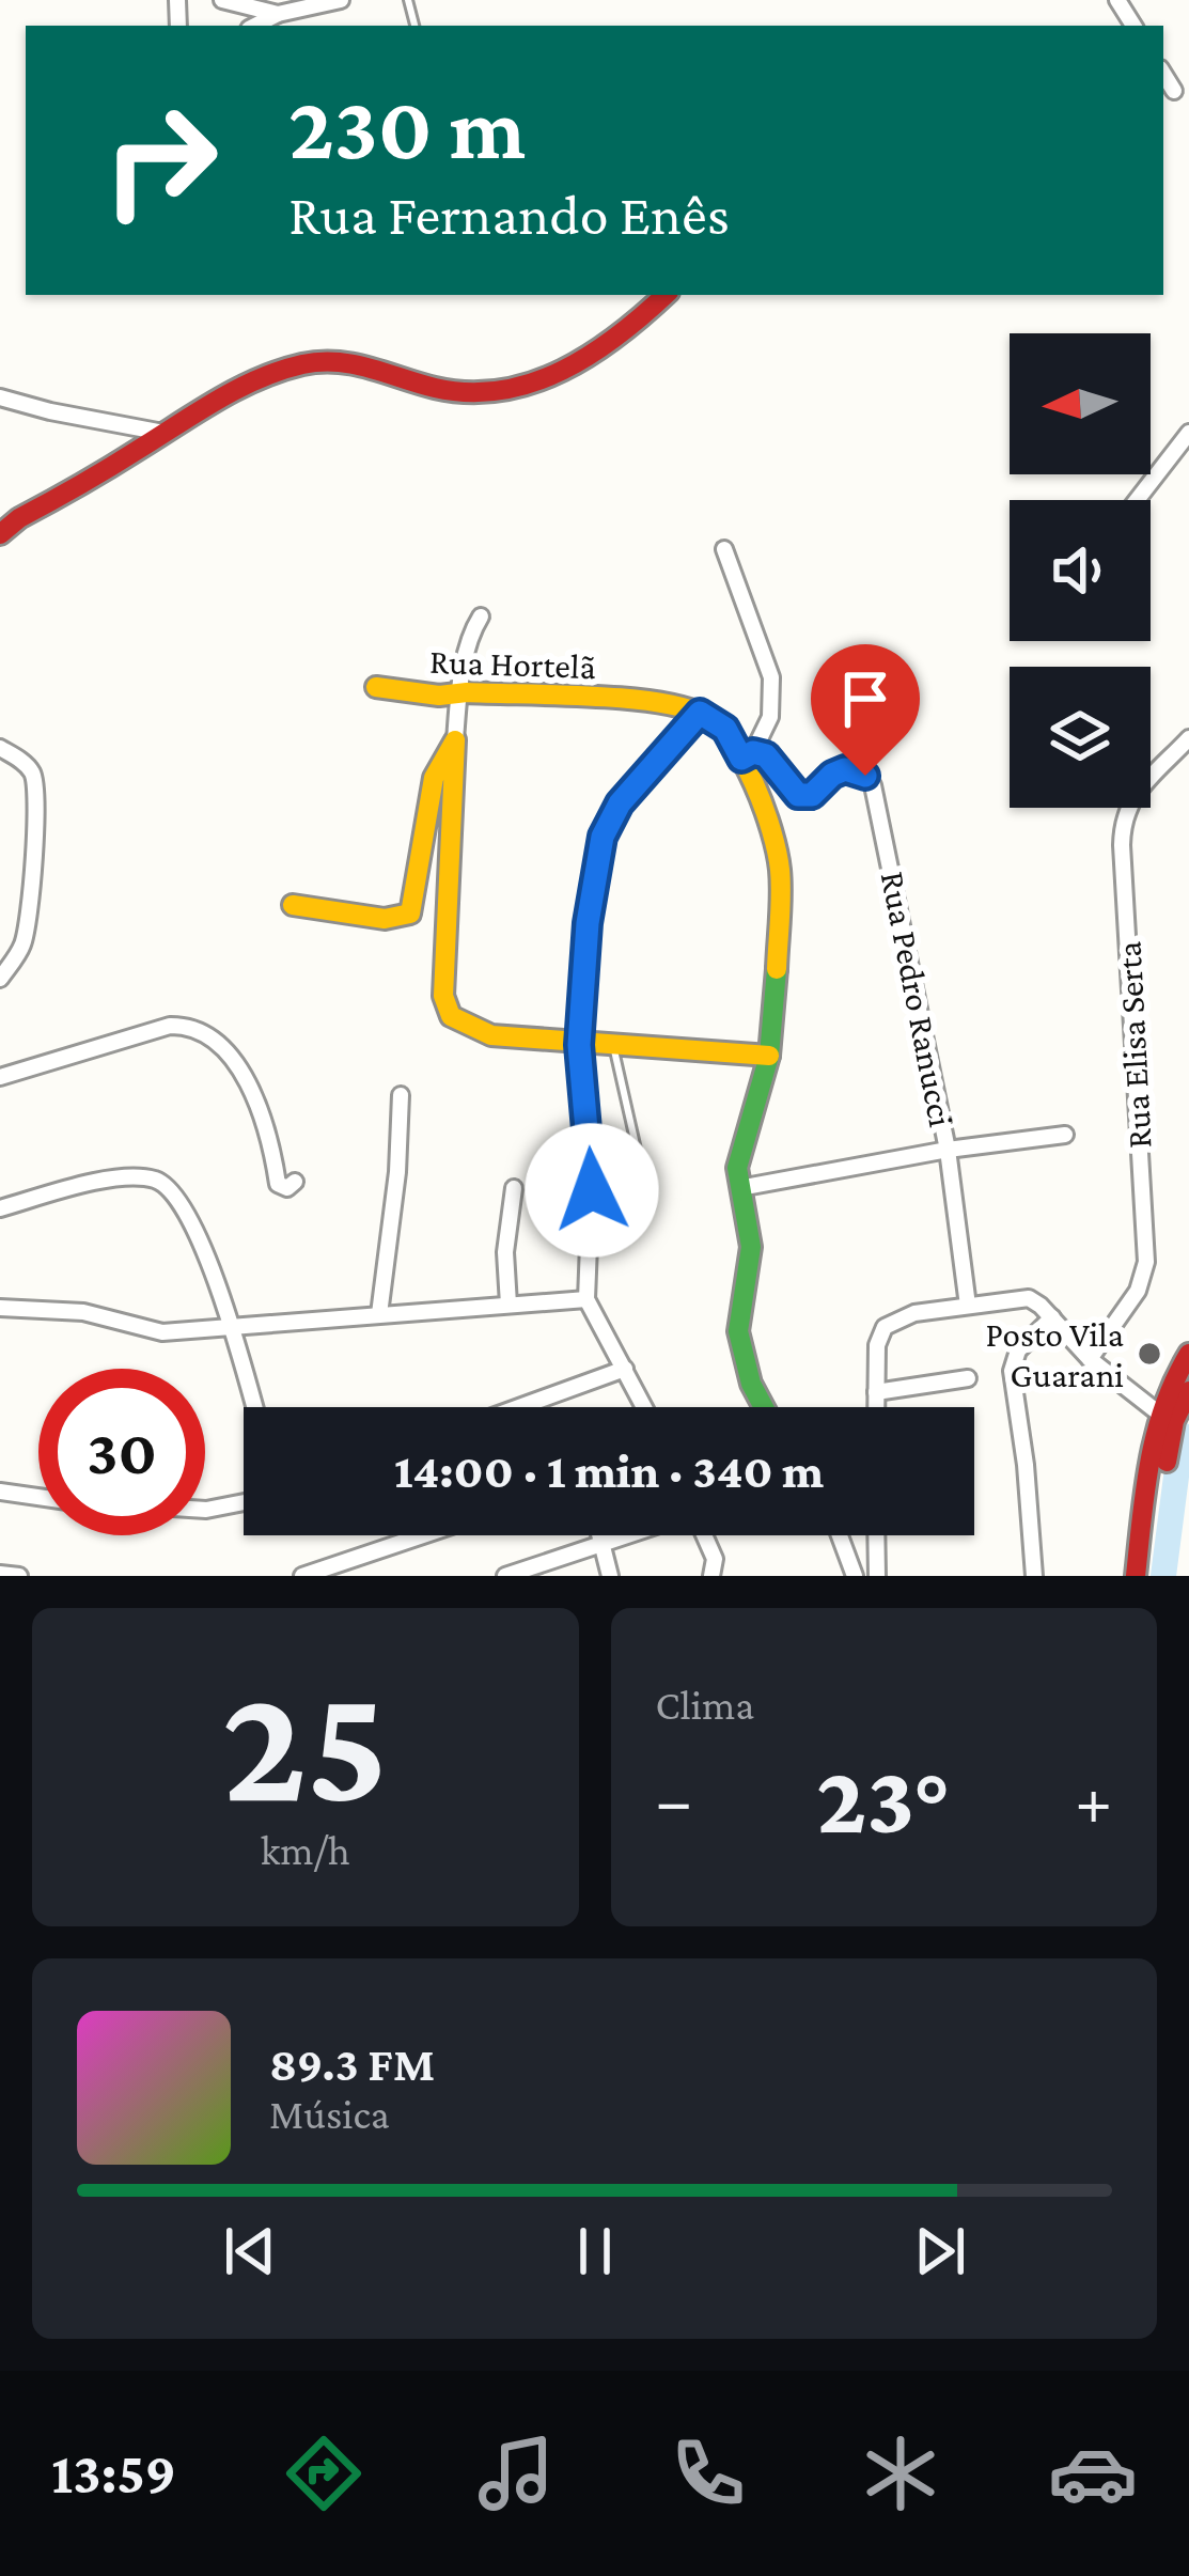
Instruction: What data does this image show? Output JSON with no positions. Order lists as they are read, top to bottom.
{
  "streets": {
    "street": ["Rua Hortelã", "Rua Pedro Ranucci", "Rua Elisa Serta"]
  },
  "places": ["Posto Vila Guarani"],
  "north": "left",
  "page": {
    "turn": ["230 m", "Rua Fernando Enês"],
    "limit": "30",
    "trip": "14:00 · 1 min · 340 m",
    "tile": [
      ["25", "km/h"],
      "Clima"
    ],
    "heat": ["−", "23°", "+"],
    "song": ["89.3 FM", "Música"],
    "tabs": "13:59"
  }
}
